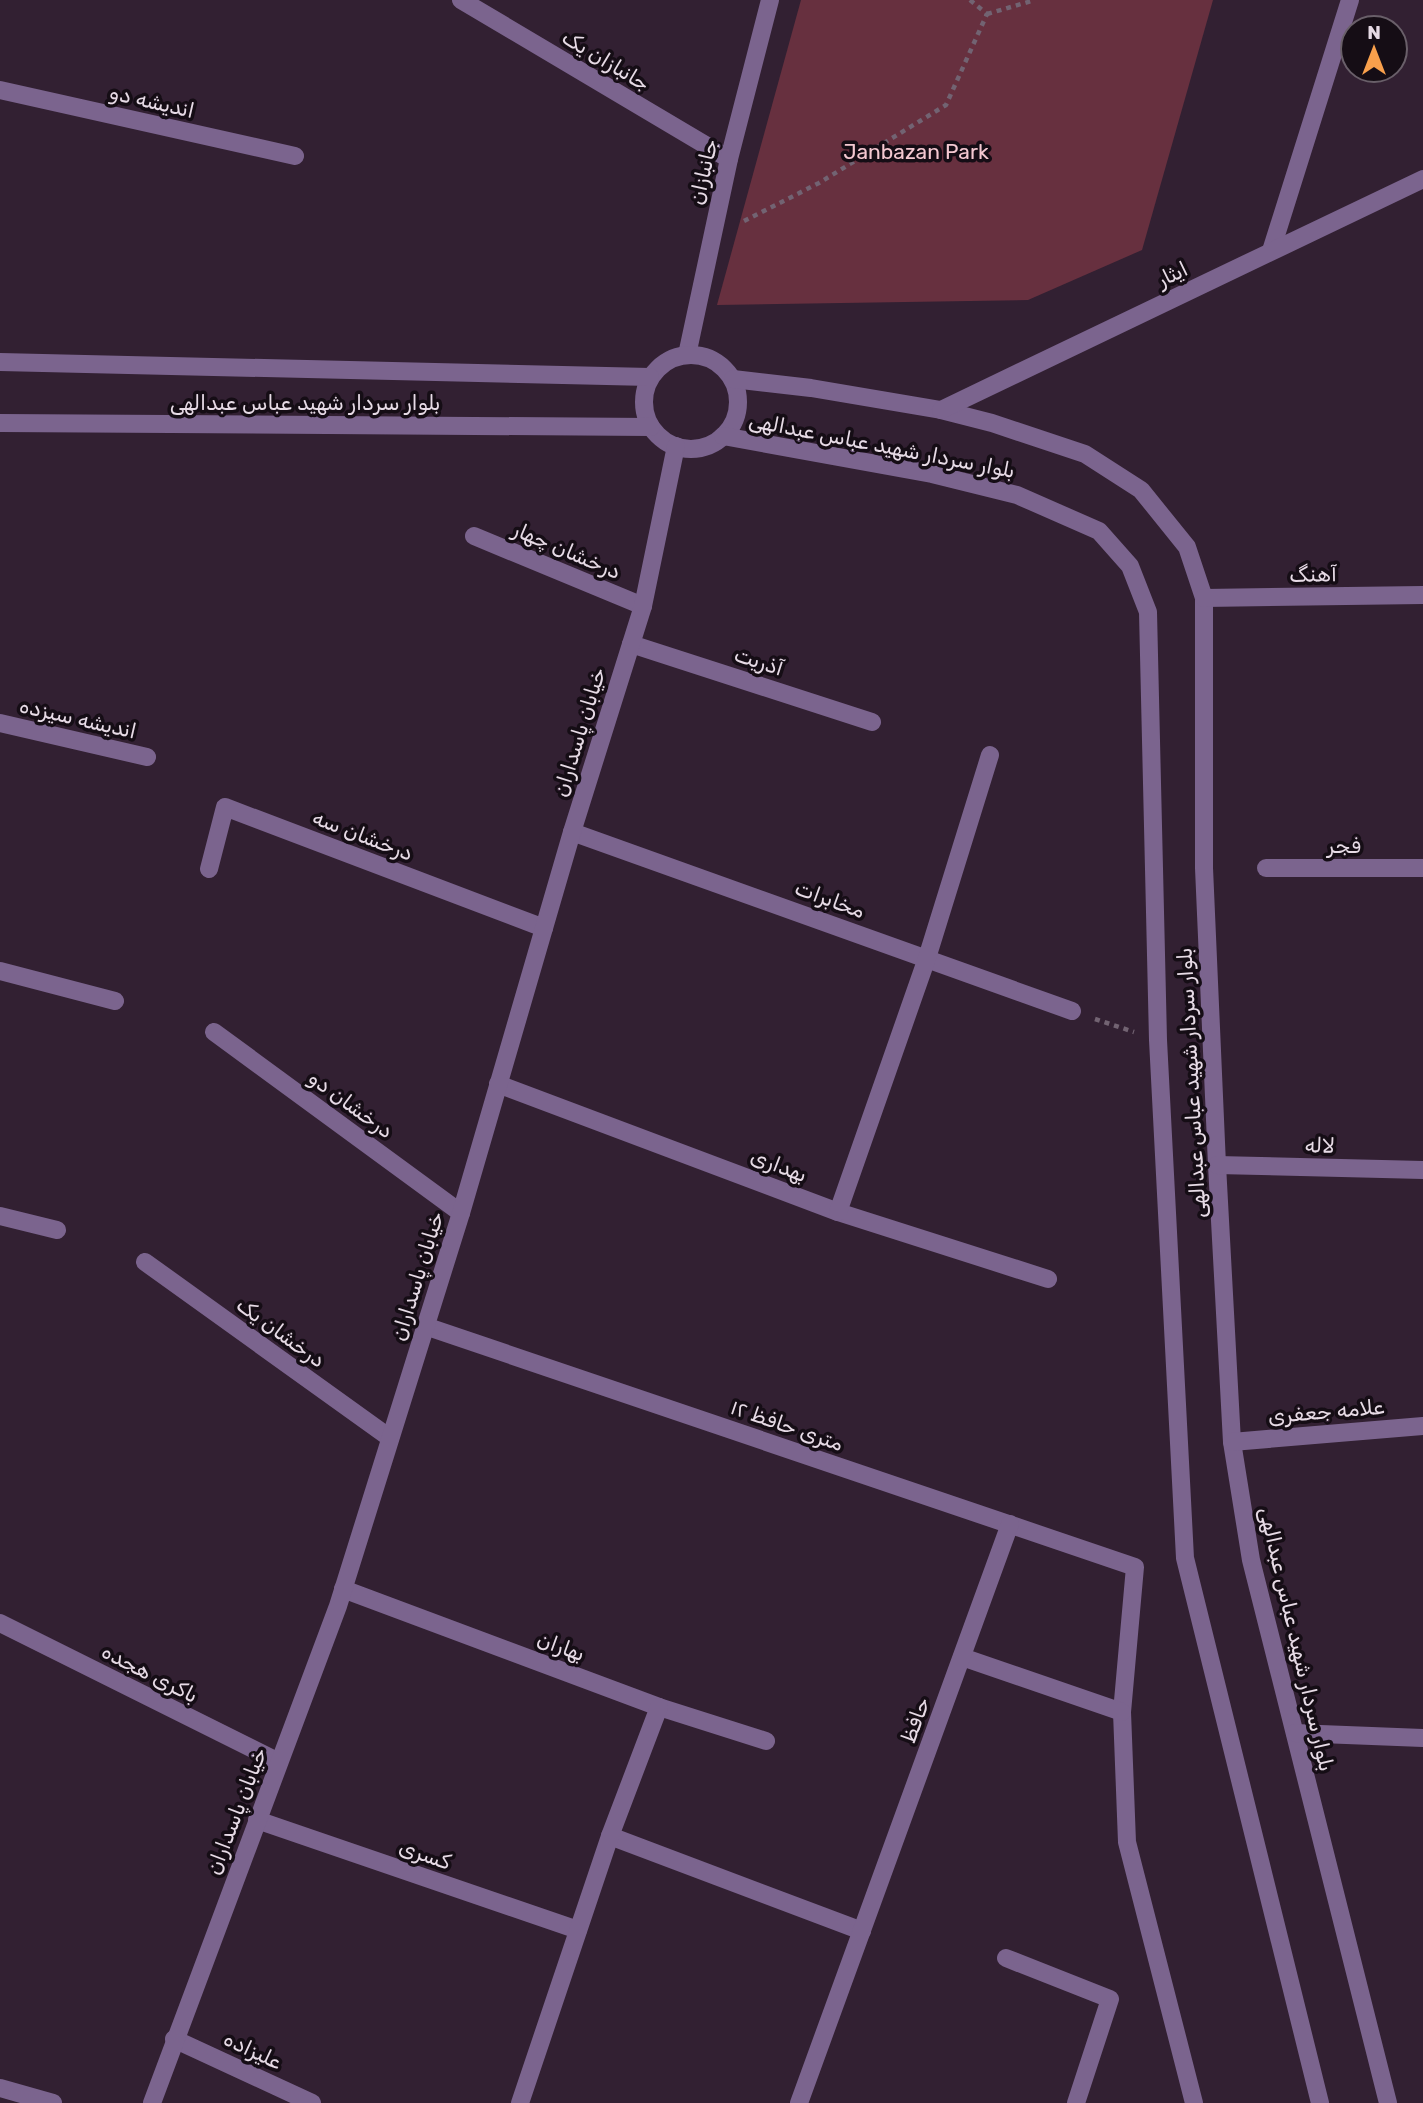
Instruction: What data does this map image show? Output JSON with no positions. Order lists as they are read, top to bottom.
{
  "streets": {
    "street": [
      "جانبازان یک",
      "اندیشه دو",
      "جانبازان",
      "ایثار",
      "بلوار سردار شهید عباس عبدالهی",
      "درخشان چهار",
      "آهنگ",
      "آذریت",
      "اندیشه سیزده",
      "خیابان پاسداران",
      "درخشان سه",
      "فجر",
      "مخابرات",
      "درخشان دو",
      "لاله",
      "بهداری",
      "درخشان یک",
      "علامه جعفری",
      "۱۲ متری حافظ",
      "بهاران",
      "باکری هجده",
      "حافظ",
      "کسری",
      "علیزاده"
    ]
  },
  "crossings": [
    ["جانبازان یک", "جانبازان"],
    ["جانبازان", "بلوار سردار شهید عباس عبدالهی"],
    ["جانبازان", "خیابان پاسداران"],
    ["ایثار", "بلوار سردار شهید عباس عبدالهی"],
    ["بلوار سردار شهید عباس عبدالهی", "آهنگ"],
    ["بلوار سردار شهید عباس عبدالهی", "خیابان پاسداران"],
    ["بلوار سردار شهید عباس عبدالهی", "لاله"],
    ["بلوار سردار شهید عباس عبدالهی", "علامه جعفری"],
    ["درخشان چهار", "خیابان پاسداران"],
    ["آذریت", "خیابان پاسداران"],
    ["خیابان پاسداران", "درخشان سه"],
    ["خیابان پاسداران", "مخابرات"],
    ["خیابان پاسداران", "درخشان دو"],
    ["خیابان پاسداران", "بهداری"],
    ["خیابان پاسداران", "درخشان یک"],
    ["خیابان پاسداران", "۱۲ متری حافظ"],
    ["خیابان پاسداران", "بهاران"],
    ["خیابان پاسداران", "باکری هجده"],
    ["خیابان پاسداران", "کسری"],
    ["خیابان پاسداران", "علیزاده"],
    ["۱۲ متری حافظ", "حافظ"]
  ],
  "parks": ["Janbazan Park"],
  "north": "top"
}
